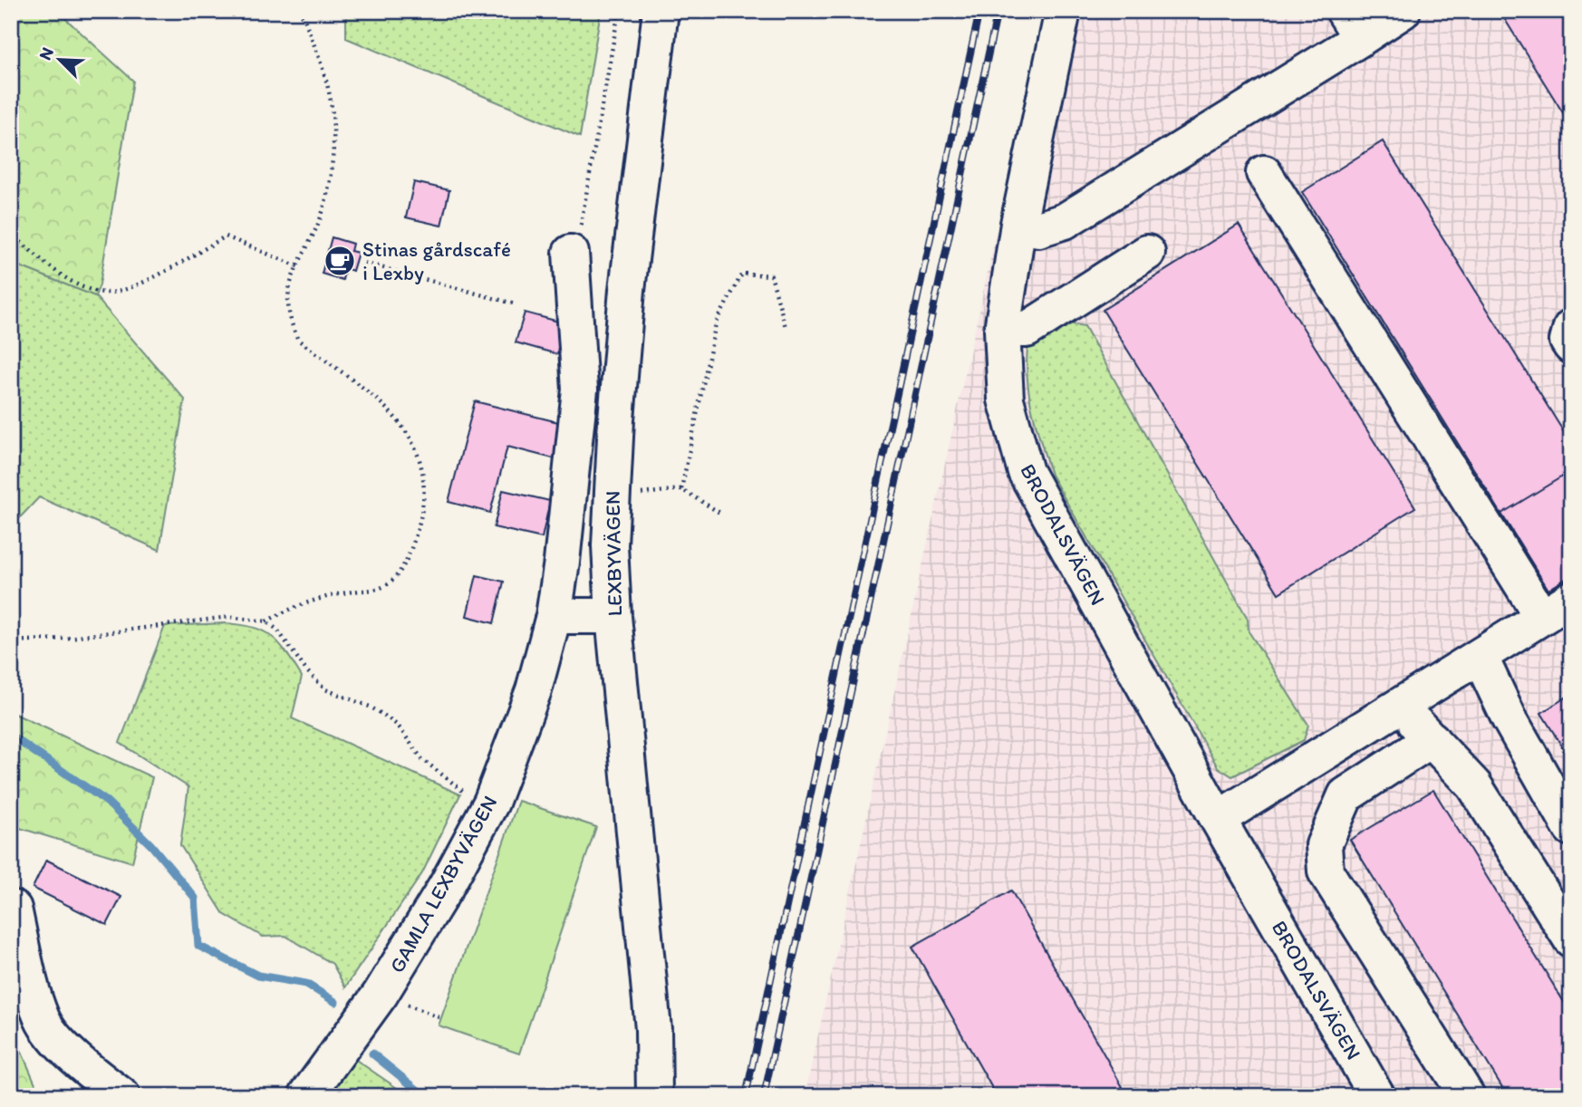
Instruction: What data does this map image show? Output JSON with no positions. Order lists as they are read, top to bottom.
{
  "streets": {
    "street": ["BRODALSVÄGEN", "LEXBYVÄGEN", "GAMLA LEXBYVÄGEN"]
  },
  "crossings": [
    ["LEXBYVÄGEN", "GAMLA LEXBYVÄGEN"]
  ],
  "places": {
    "cafe": ["Stinas gårdscafé i Lexby"]
  },
  "north": "top left"
}
